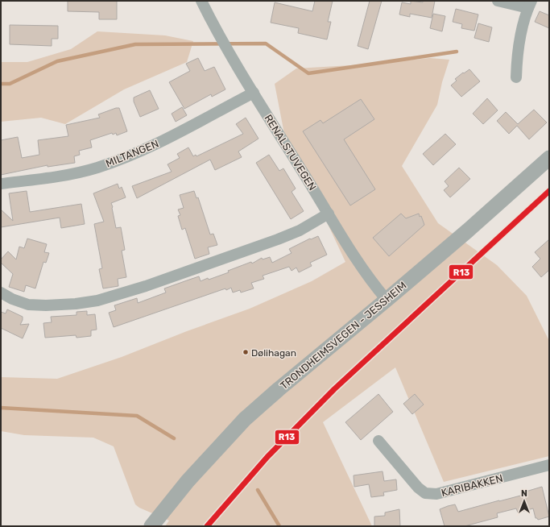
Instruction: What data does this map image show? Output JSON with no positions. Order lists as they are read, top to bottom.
{
  "streets": {
    "main road": ["TRONDHEIMSVEGEN - JESSHEIM"],
    "street": ["RENALSTUVEGEN", "MILTANGEN", "KARIBAKKEN"]
  },
  "crossings": [
    ["RENALSTUVEGEN", "MILTANGEN"],
    ["RENALSTUVEGEN", "TRONDHEIMSVEGEN - JESSHEIM"]
  ],
  "places": ["Dølihagan"],
  "lines": ["transit line R13"],
  "north": "top"
}
